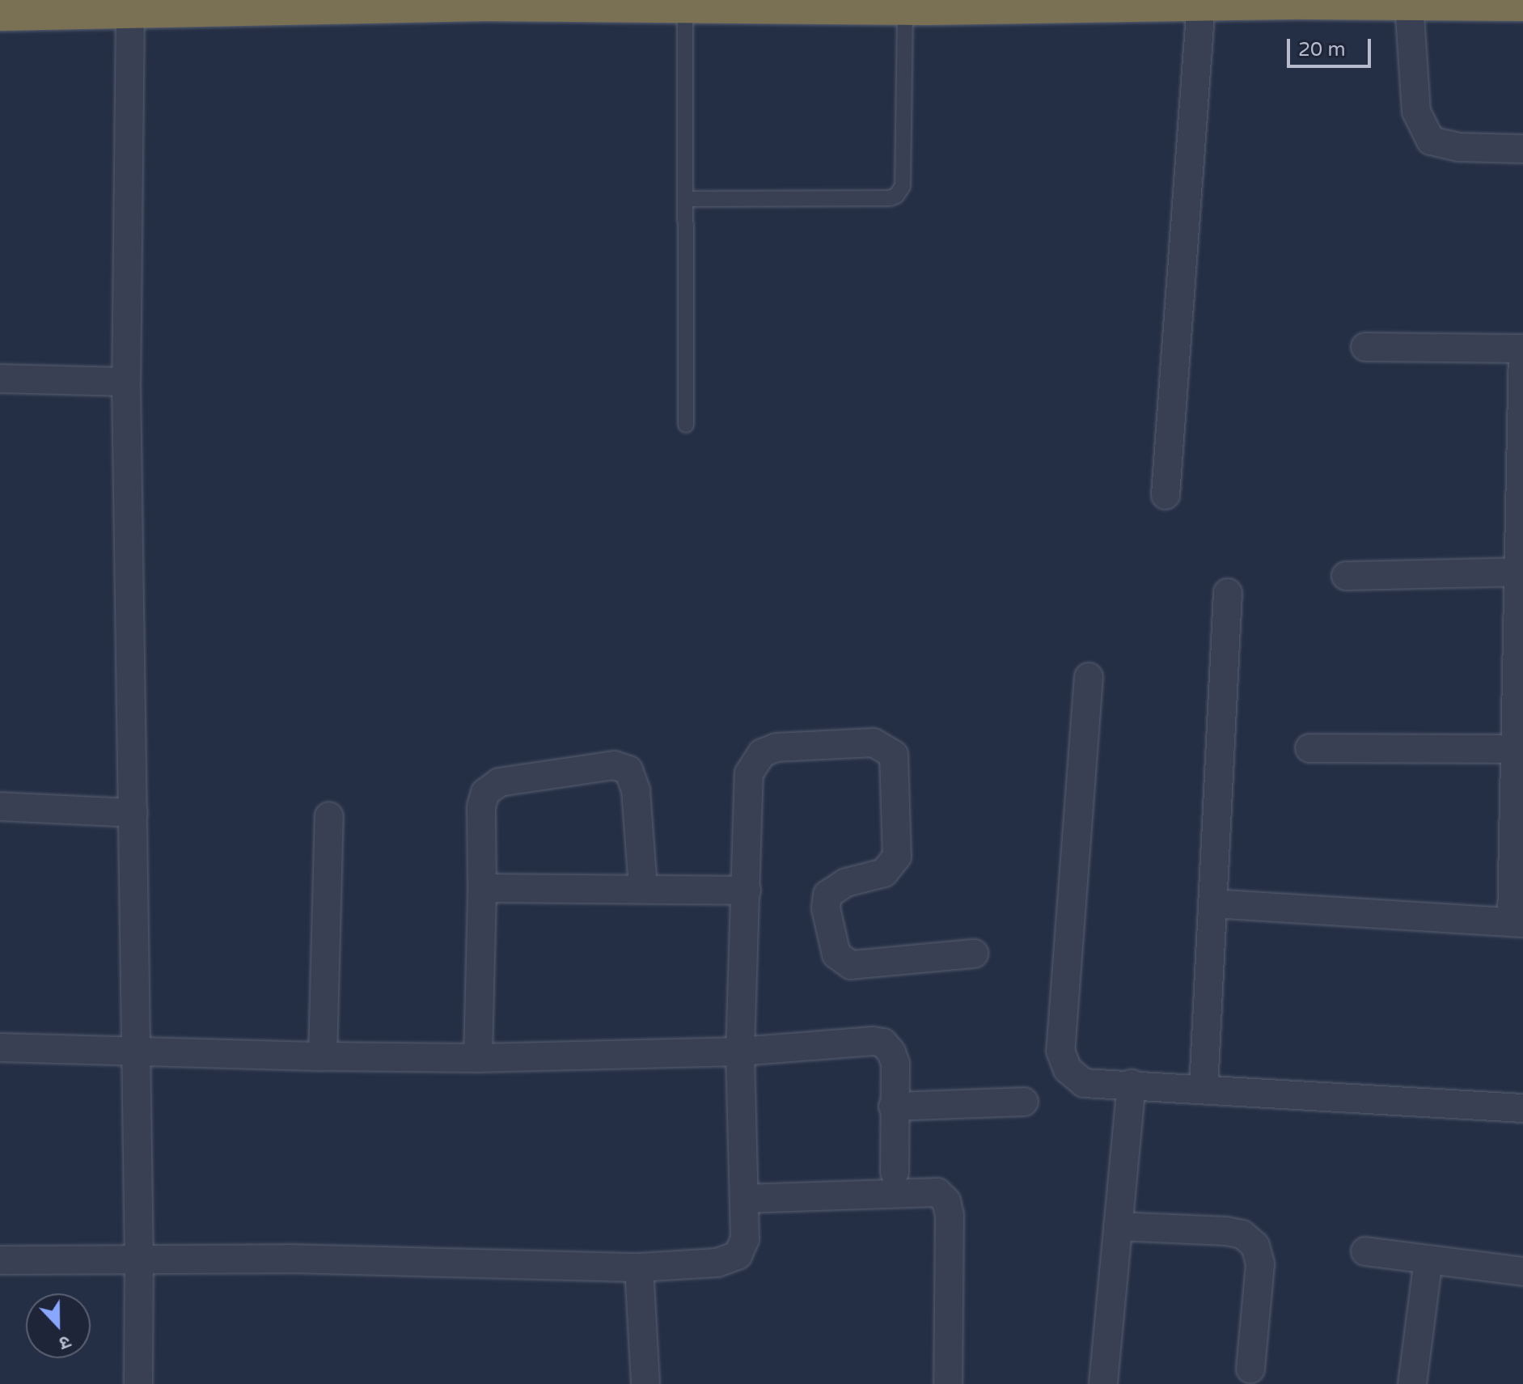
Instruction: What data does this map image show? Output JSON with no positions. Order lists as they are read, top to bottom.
{
  "scale_bar": "20 m",
  "north": "bottom"
}
